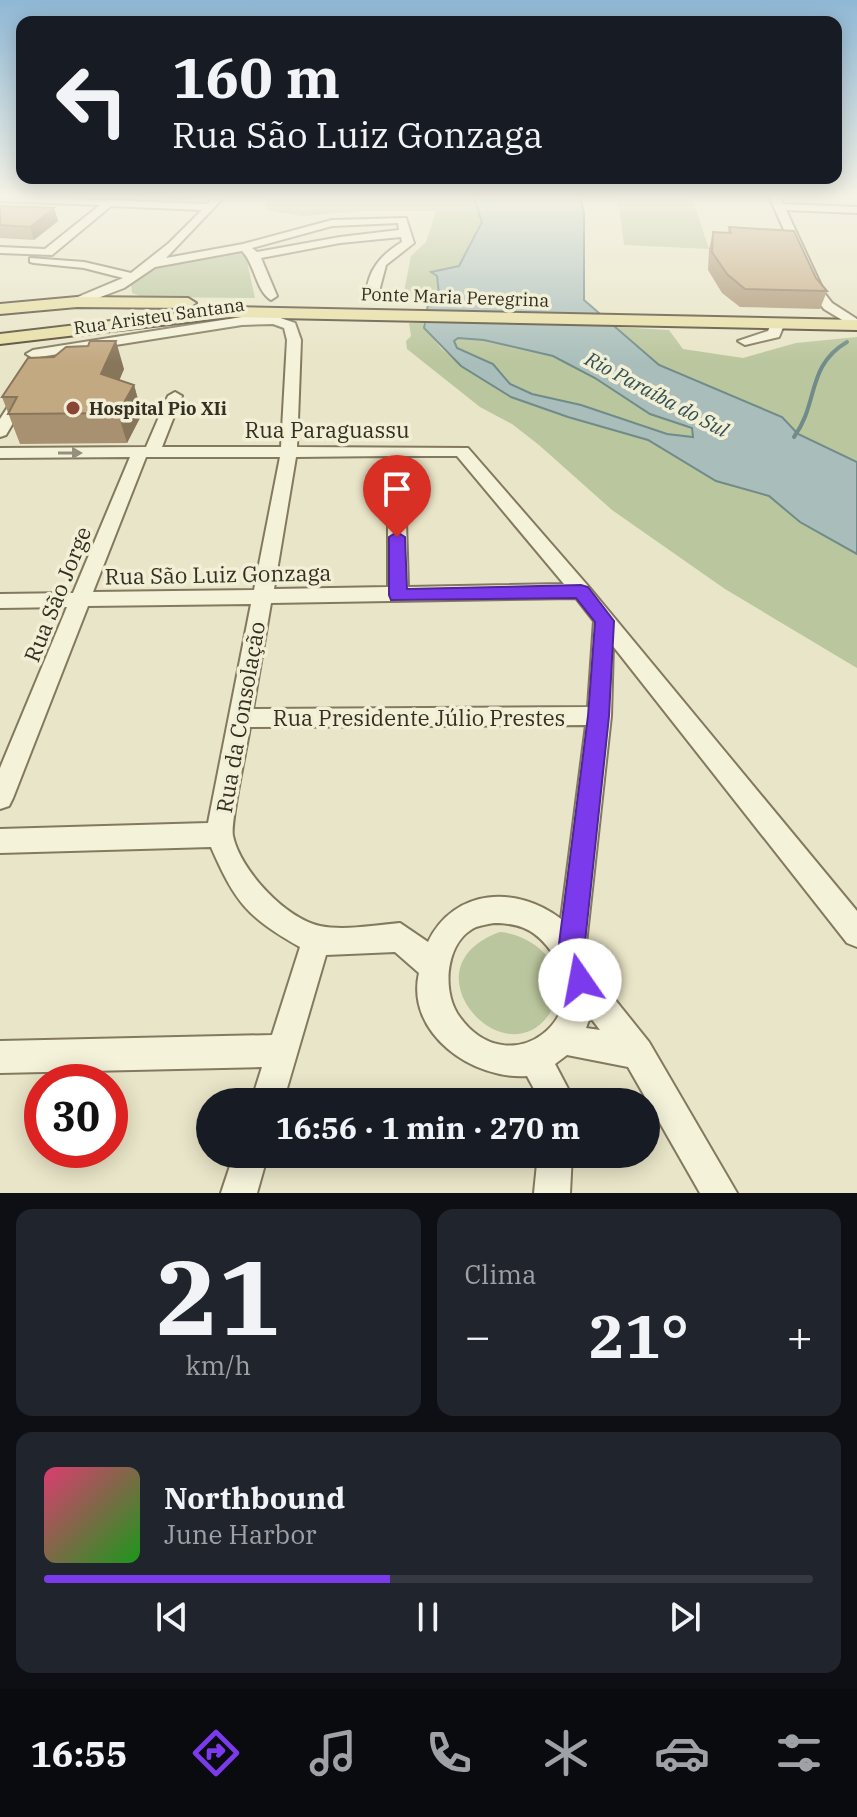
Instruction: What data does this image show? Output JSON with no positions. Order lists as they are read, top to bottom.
{
  "streets": {
    "main road": ["Ponte Maria Peregrina"],
    "street": [
      "Rua Aristeu Santana",
      "Rua Paraguassu",
      "Rua São Luiz Gonzaga",
      "Rua São Jorge",
      "Rua da Consolação",
      "Rua Presidente Júlio Prestes"
    ]
  },
  "crossings": [
    ["Ponte Maria Peregrina", "Rua Aristeu Santana"],
    ["Ponte Maria Peregrina", "Rua da Consolação"],
    ["Rua Aristeu Santana", "Rua da Consolação"],
    ["Rua Paraguassu", "Rua São Luiz Gonzaga"],
    ["Rua Paraguassu", "Rua São Jorge"],
    ["Rua Paraguassu", "Rua da Consolação"],
    ["Rua São Luiz Gonzaga", "Rua São Jorge"],
    ["Rua São Luiz Gonzaga", "Rua da Consolação"],
    ["Rua da Consolação", "Rua Presidente Júlio Prestes"]
  ],
  "water": ["Rio Paraíba do Sul"],
  "places": ["Hospital Pio XIi"],
  "page": {
    "turn": ["160 m", "Rua São Luiz Gonzaga"],
    "limit": "30",
    "trip": "16:56 · 1 min · 270 m",
    "tile": [
      ["21", "km/h"],
      "Clima"
    ],
    "heat": ["−", "21°", "+"],
    "song": ["Northbound", "June Harbor"],
    "tabs": "16:55"
  }
}
